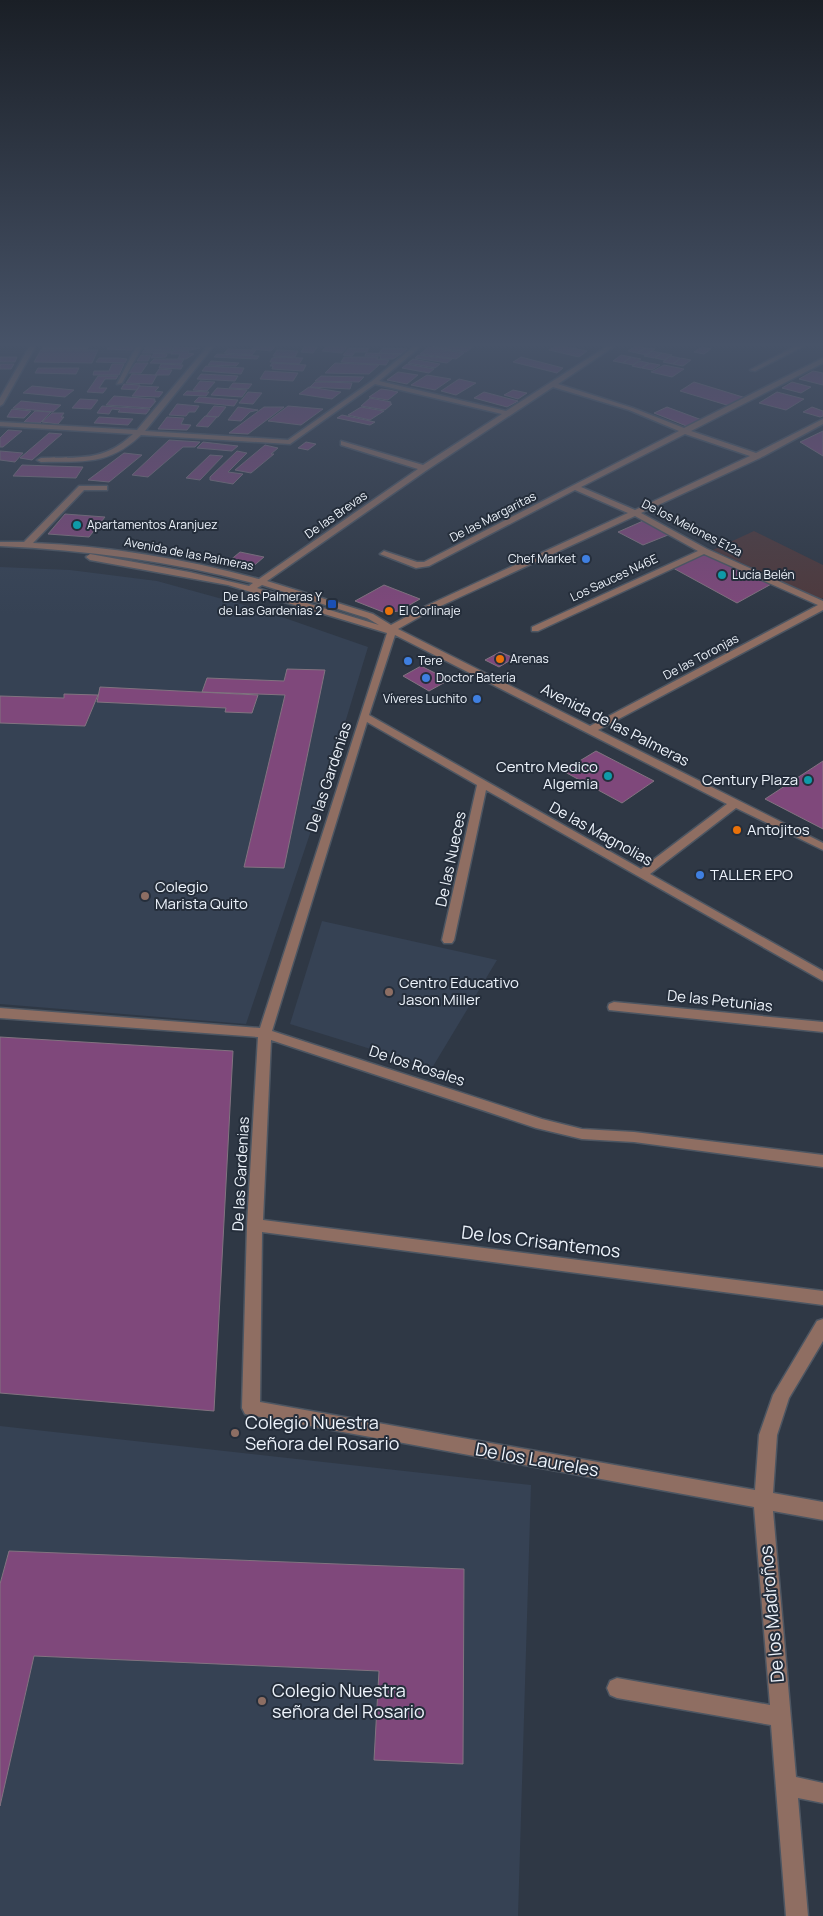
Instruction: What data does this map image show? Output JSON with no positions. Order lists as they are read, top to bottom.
{
  "streets": {
    "street": [
      "De las Brevas",
      "De las Margaritas",
      "De los Melones E12a",
      "Avenida de las Palmeras",
      "Los Sauces N46E",
      "De las Toronjas",
      "De las Gardenias",
      "De las Magnolias",
      "De las Nueces",
      "De las Petunias",
      "De los Rosales",
      "De los Crisantemos",
      "De los Laureles",
      "De los Madroños"
    ]
  },
  "crossings": [
    ["De las Brevas", "Avenida de las Palmeras"],
    ["De las Margaritas", "De los Melones E12a"],
    ["De los Melones E12a", "Los Sauces N46E"],
    ["De los Melones E12a", "De las Toronjas"],
    ["Avenida de las Palmeras", "De las Toronjas"],
    ["Avenida de las Palmeras", "De las Gardenias"],
    ["De las Gardenias", "De las Magnolias"],
    ["De las Gardenias", "De los Rosales"],
    ["De las Gardenias", "De los Crisantemos"],
    ["De las Gardenias", "De los Laureles"],
    ["De las Magnolias", "De las Nueces"],
    ["De los Laureles", "De los Madroños"]
  ],
  "places": {
    "other": [
      "Apartamentos Aranjuez",
      "Chef Market",
      "Lucía Belén",
      "El Corlinaje",
      "Arenas",
      "Tere",
      "Doctor Batería",
      "Víveres Luchito",
      "Centro Medico Algemia",
      "Century Plaza",
      "Antojitos",
      "TALLER EPO",
      "Colegio Marista Quito",
      "Centro Educativo Jason Miller",
      "Colegio Nuestra Señora del Rosario",
      "Colegio Nuestra señora del Rosario"
    ],
    "transit": ["De Las Palmeras Y de Las Gardenias 2"]
  }
}
